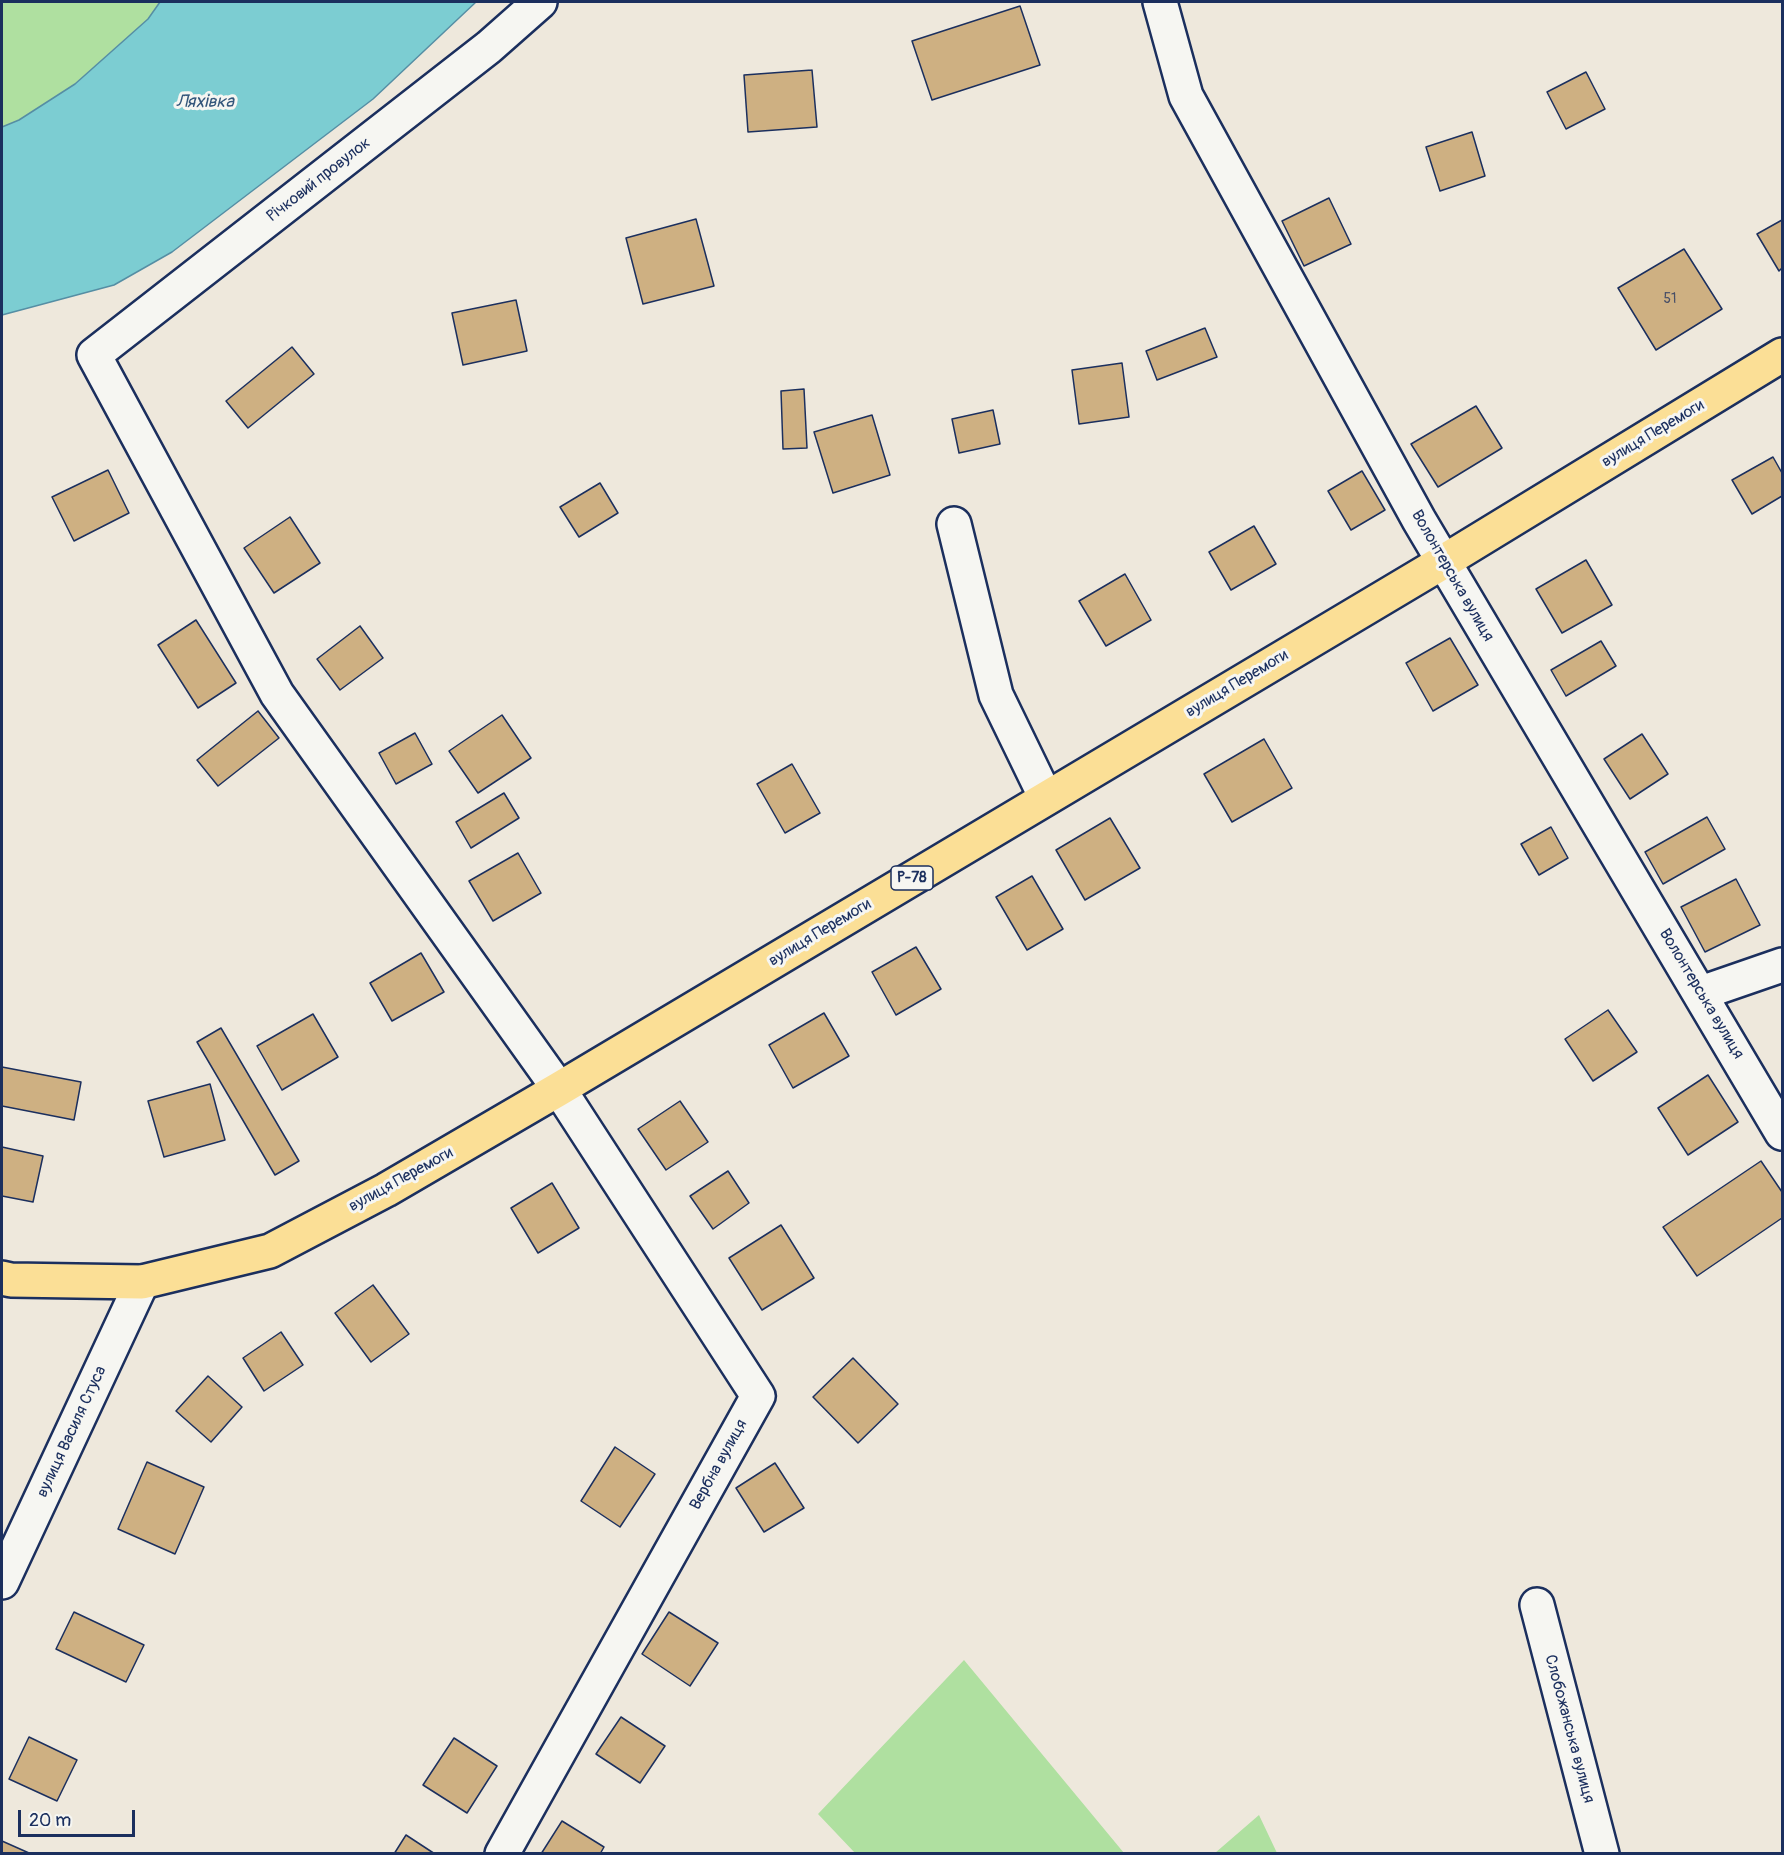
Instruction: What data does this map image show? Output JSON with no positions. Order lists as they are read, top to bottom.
{
  "streets": {
    "main road": ["вулиця Перемоги", "Р-78"],
    "street": [
      "Річковий провулок",
      "Волонтерська вулиця",
      "вулиця Василя Стуса",
      "Вербна вулиця",
      "Слобожанська вулиця"
    ]
  },
  "crossings": [
    ["Річковий провулок", "вулиця Перемоги"],
    ["Річковий провулок", "Вербна вулиця"],
    ["вулиця Перемоги", "Волонтерська вулиця"],
    ["вулиця Перемоги", "вулиця Василя Стуса"],
    ["вулиця Перемоги", "Вербна вулиця"]
  ],
  "water": ["Ляхівка"],
  "house_numbers": ["51"],
  "scale_bar": "20 m"
}
